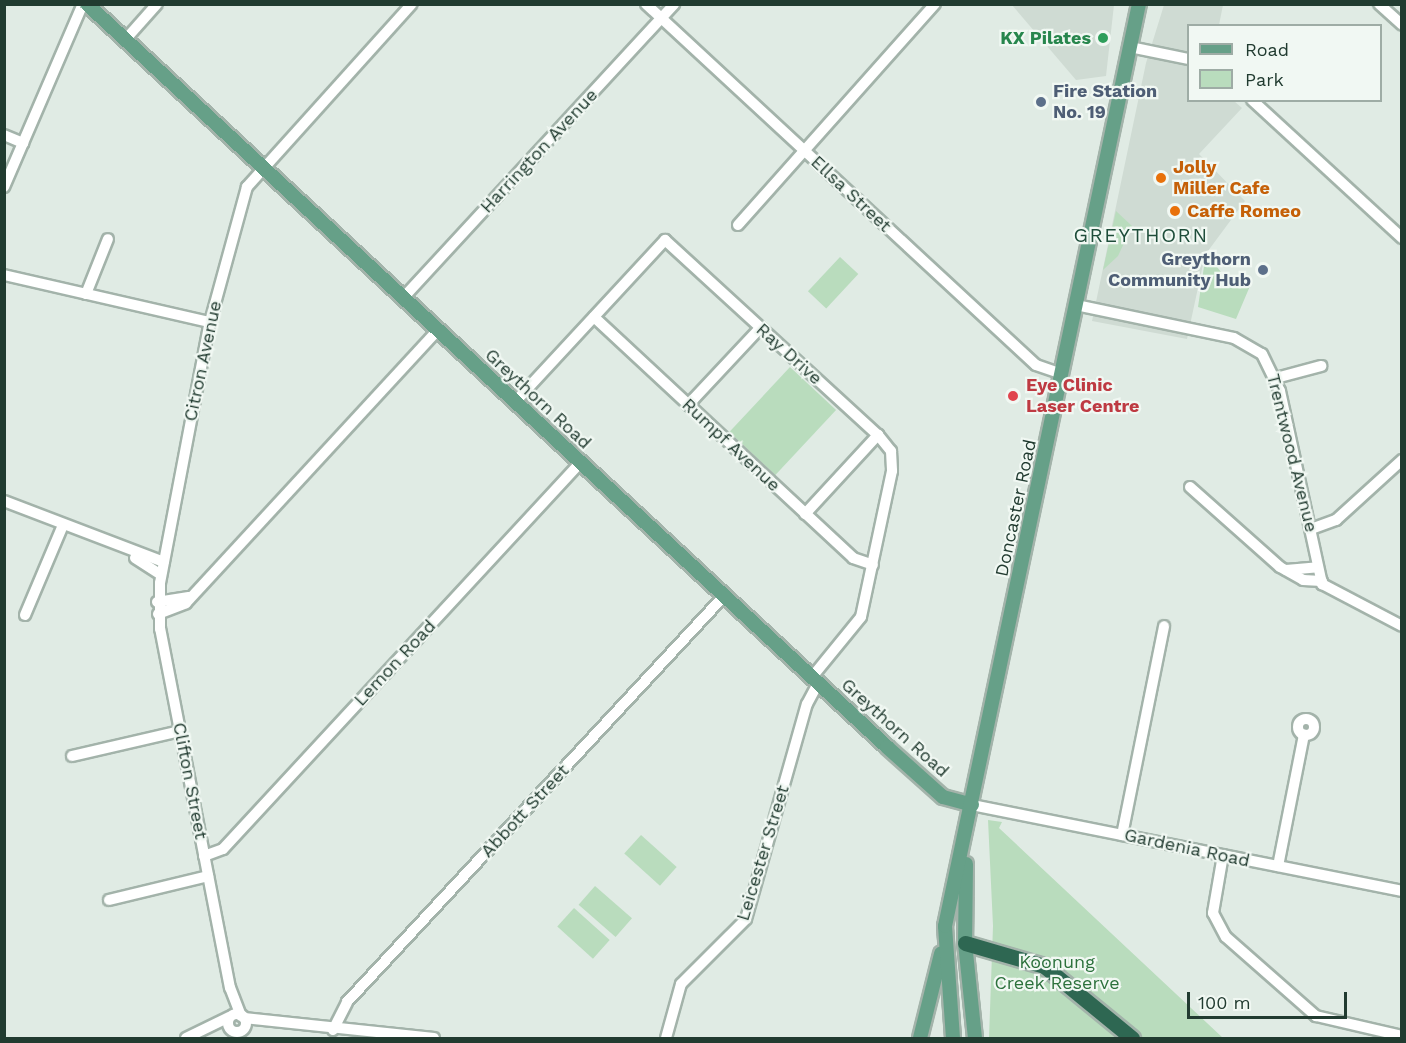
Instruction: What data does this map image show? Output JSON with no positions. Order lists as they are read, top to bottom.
{
  "streets": {
    "main road": ["Greythorn Road", "Doncaster Road"],
    "street": [
      "Harrington Avenue",
      "Ellsa Street",
      "Ray Drive",
      "Citron Avenue",
      "Rumpf Avenue",
      "Trentwood Avenue",
      "Lemon Road",
      "Clifton Street",
      "Abbott Street",
      "Gardenia Road",
      "Leicester Street"
    ]
  },
  "crossings": [
    ["Harrington Avenue", "Ellsa Street"],
    ["Harrington Avenue", "Greythorn Road"],
    ["Ellsa Street", "Doncaster Road"],
    ["Ray Drive", "Greythorn Road"],
    ["Ray Drive", "Rumpf Avenue"],
    ["Ray Drive", "Leicester Street"],
    ["Citron Avenue", "Greythorn Road"],
    ["Citron Avenue", "Clifton Street"],
    ["Greythorn Road", "Doncaster Road"],
    ["Greythorn Road", "Lemon Road"],
    ["Greythorn Road", "Abbott Street"],
    ["Greythorn Road", "Gardenia Road"],
    ["Greythorn Road", "Leicester Street"],
    ["Trentwood Avenue", "Doncaster Road"],
    ["Doncaster Road", "Gardenia Road"],
    ["Lemon Road", "Clifton Street"]
  ],
  "districts": ["GREYTHORN"],
  "parks": ["Koonung Creek Reserve"],
  "places": [
    "KX Pilates",
    "Fire Station No. 19",
    "Jolly Miller Cafe",
    "Caffe Romeo",
    "Greythorn Community Hub",
    "Eye Clinic Laser Centre"
  ],
  "legend": ["Road", "Park"],
  "scale_bar": "100 m"
}
